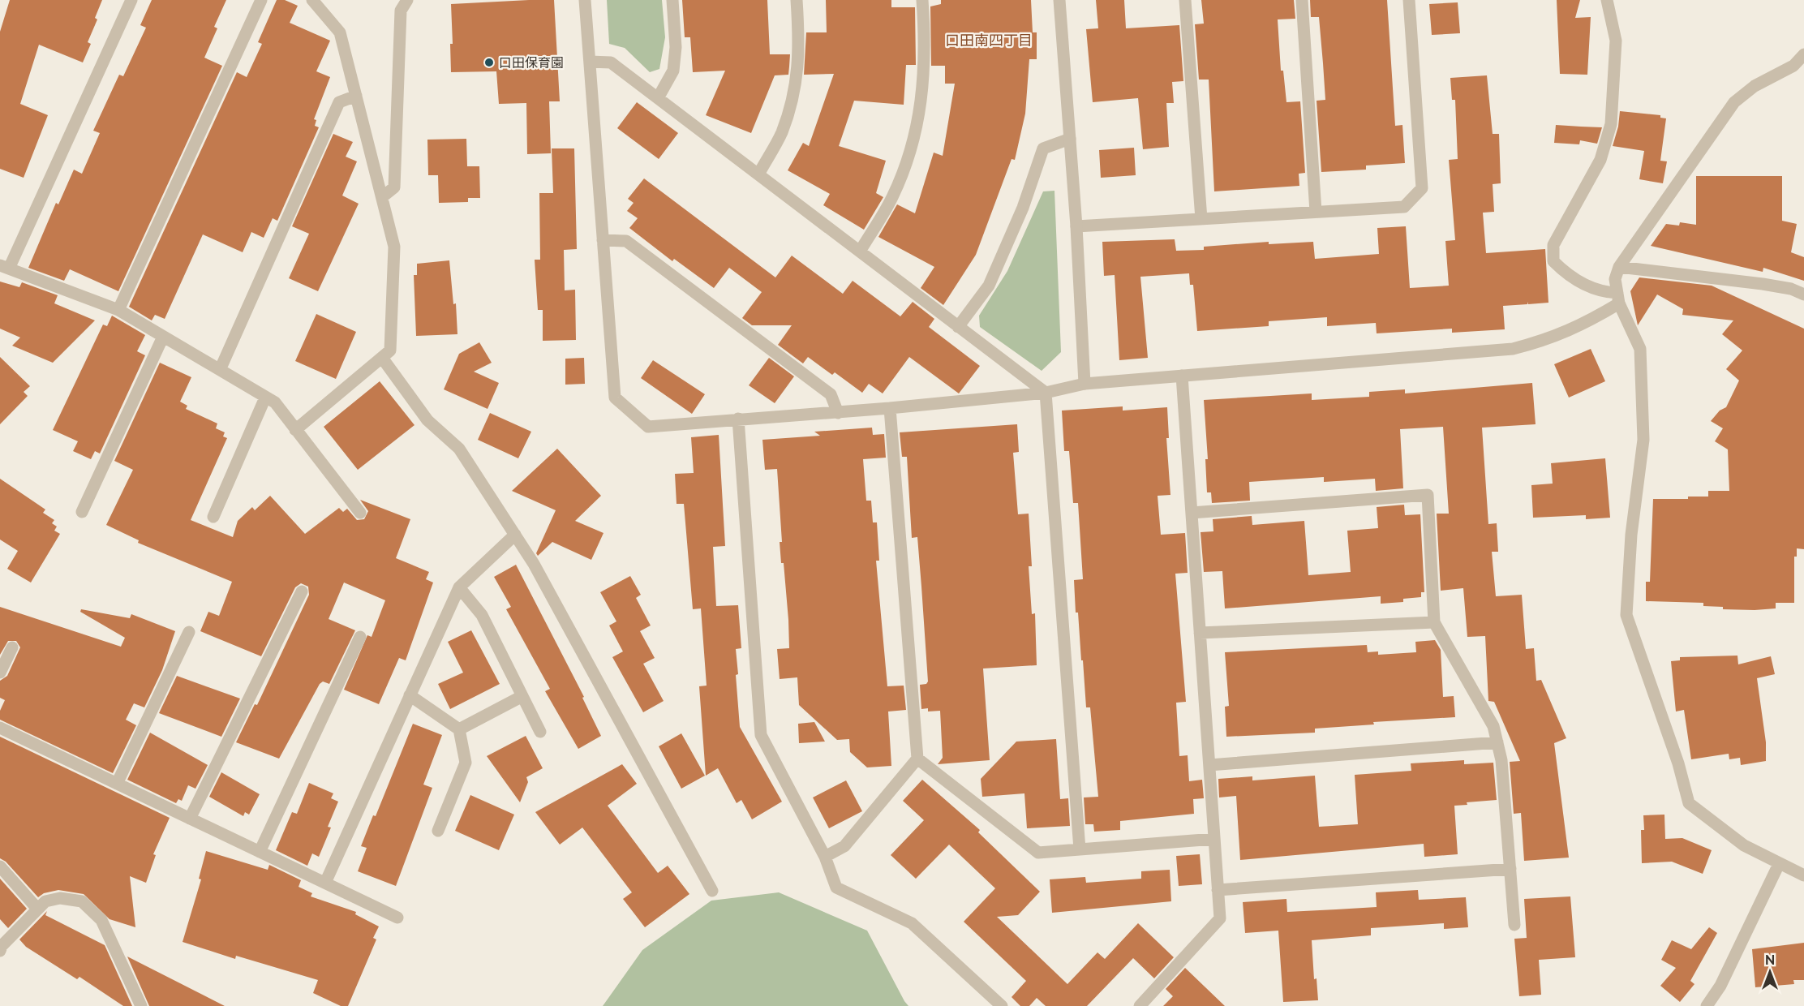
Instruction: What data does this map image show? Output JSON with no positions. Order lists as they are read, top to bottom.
{
  "districts": ["口田南四丁目"],
  "places": ["口田保育園"],
  "north": "top"
}
